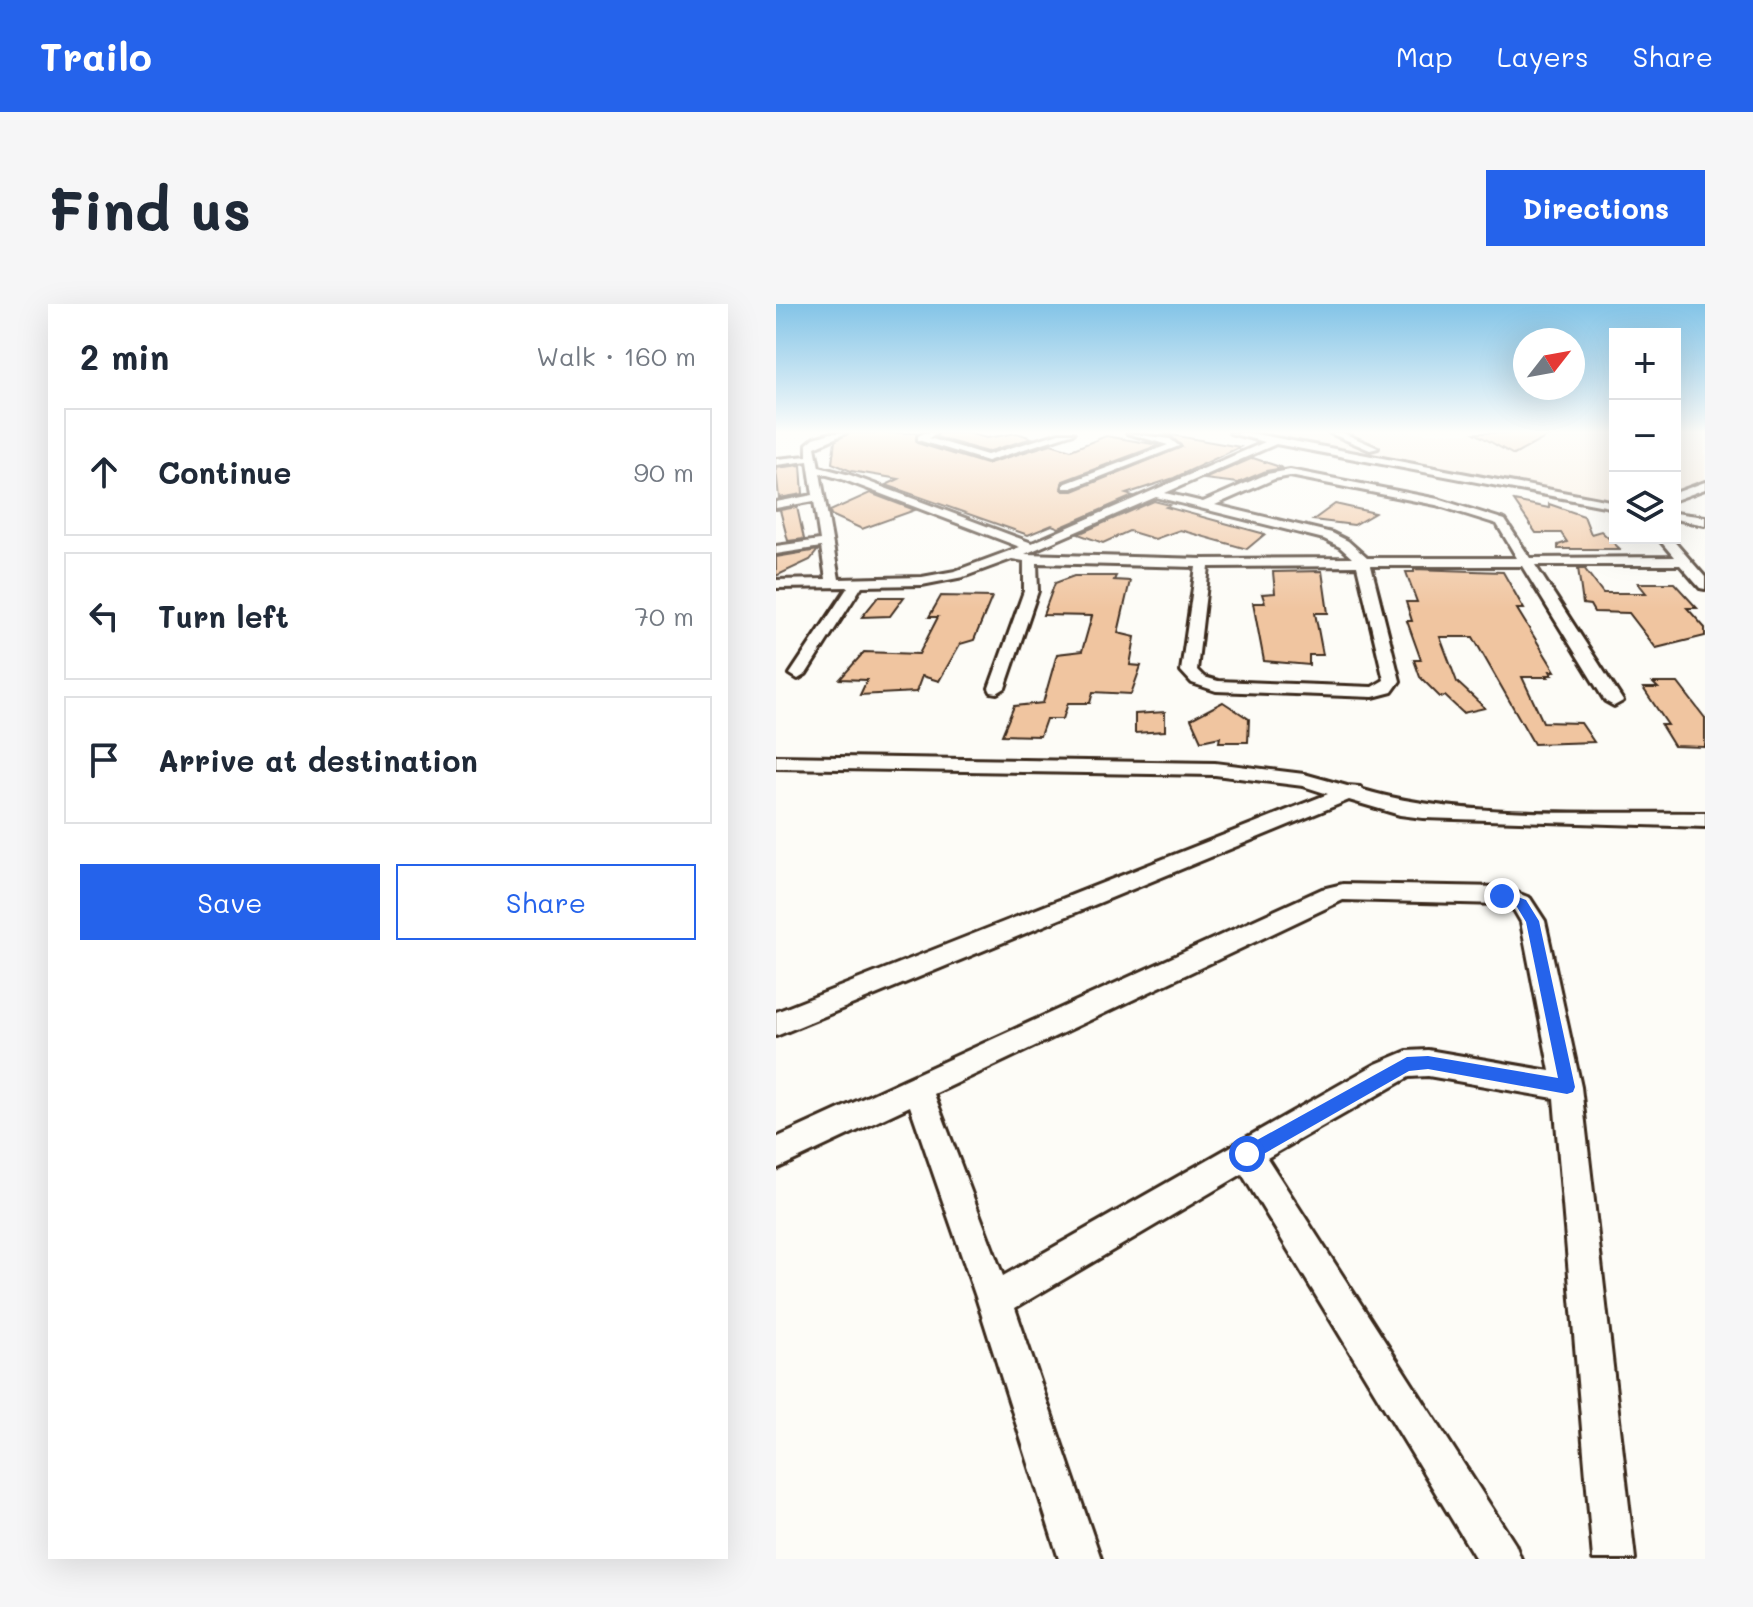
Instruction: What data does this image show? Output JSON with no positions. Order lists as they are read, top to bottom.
{
  "north": "top right",
  "page": {
    "header": "Trailo",
    "nav": ["Map", "Layers", "Share"],
    "buttons": [
      "Directions",
      ["Save", "Share"]
    ],
    "title": "Find us",
    "heading": ["2 min", "Walk · 160 m"],
    "map_buttons": ["+", "−"],
    "list": [
      ["Continue", "90 m"],
      ["Turn left", "70 m"],
      "Arrive at destination"
    ]
  }
}
